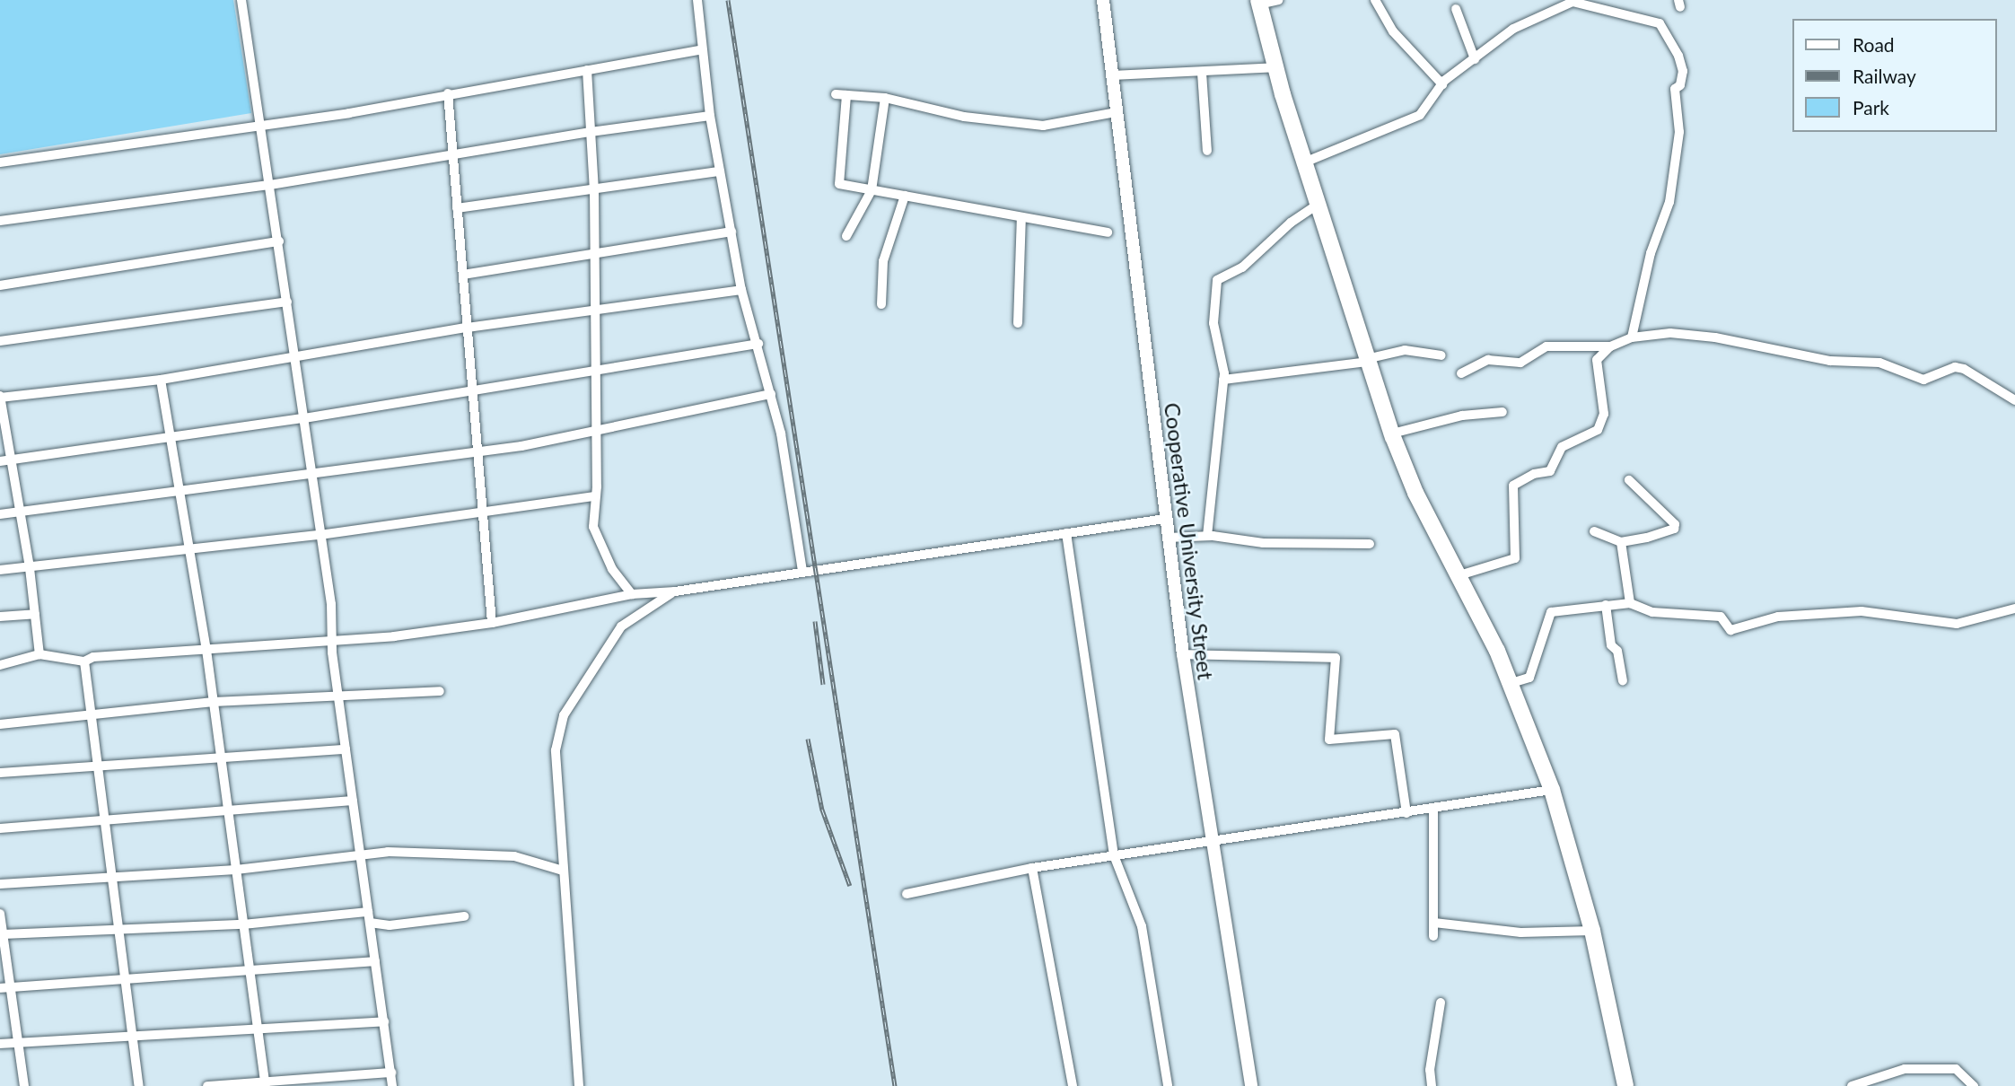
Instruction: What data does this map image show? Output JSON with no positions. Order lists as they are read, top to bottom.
{
  "streets": {
    "street": ["Cooperative University Street"]
  },
  "legend": ["Road", "Railway", "Park"]
}
